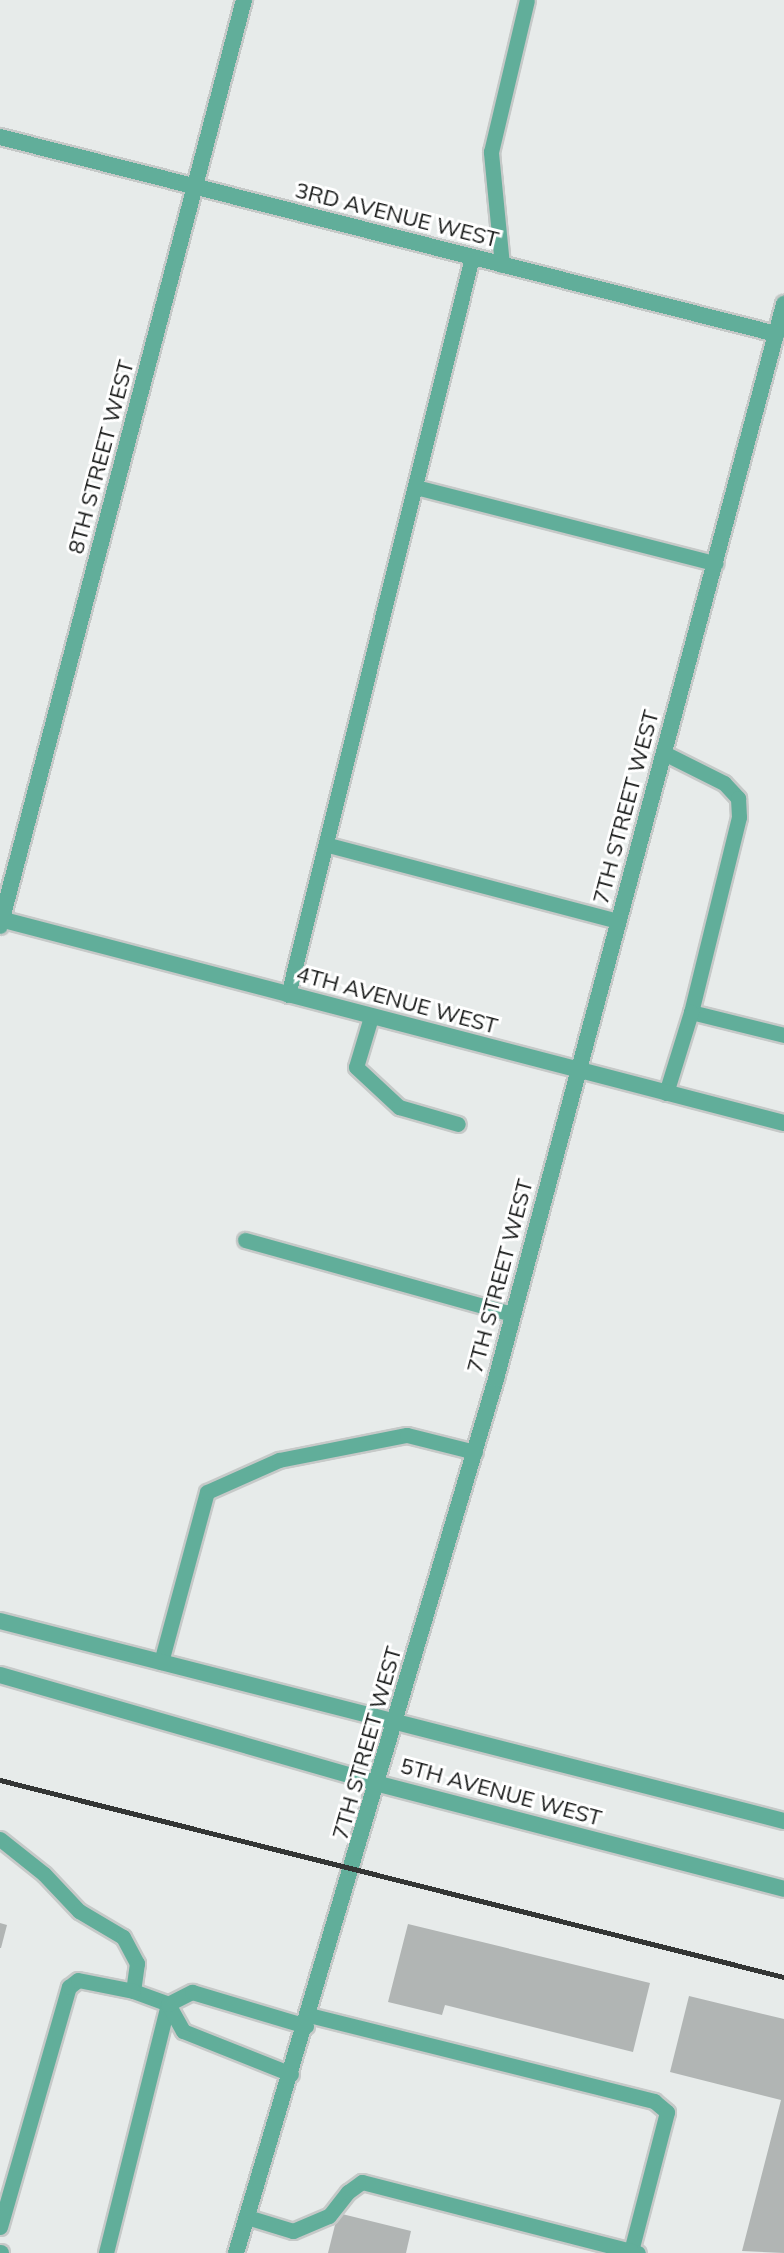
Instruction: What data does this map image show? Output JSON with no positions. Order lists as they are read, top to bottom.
{
  "streets": {
    "street": [
      "3RD AVENUE WEST",
      "8TH STREET WEST",
      "7TH STREET WEST",
      "4TH AVENUE WEST",
      "5TH AVENUE WEST"
    ]
  },
  "crossings": [
    ["3RD AVENUE WEST", "8TH STREET WEST"],
    ["3RD AVENUE WEST", "7TH STREET WEST"],
    ["8TH STREET WEST", "4TH AVENUE WEST"],
    ["7TH STREET WEST", "4TH AVENUE WEST"],
    ["7TH STREET WEST", "5TH AVENUE WEST"]
  ]
}
